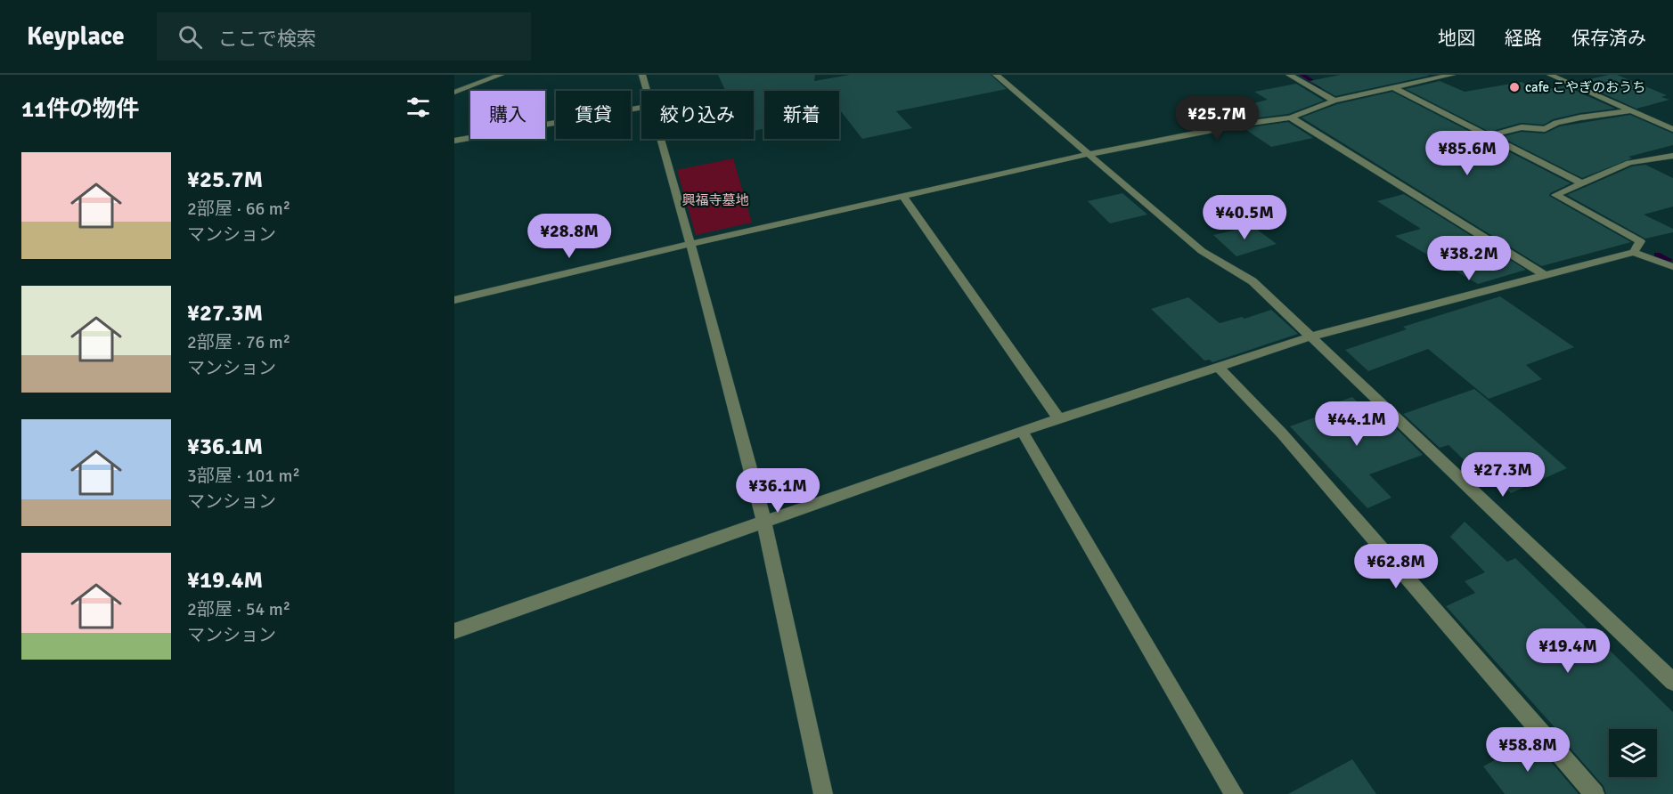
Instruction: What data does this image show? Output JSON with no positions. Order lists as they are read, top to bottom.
{
  "parks": ["興福寺墓地"],
  "places": ["cafe こやぎのおうち"],
  "page": {
    "header": "Keyplace",
    "search": "ここで検索",
    "nav": ["地図", "経路", "保存済み"],
    "heading": "11件の物件",
    "chip": [
      "購入",
      "賃貸",
      "絞り込み",
      "新着"
    ],
    "price": [
      "¥25.7M",
      "¥85.6M",
      "¥40.5M",
      "¥28.8M",
      "¥38.2M",
      "¥44.1M",
      "¥27.3M",
      "¥36.1M",
      "¥62.8M",
      "¥19.4M",
      "¥58.8M"
    ],
    "list": [
      {
        "name": "¥25.7M",
        "note": "2部屋 · 66 m² · マンション"
      },
      {
        "name": "¥27.3M",
        "note": "2部屋 · 76 m² · マンション"
      },
      {
        "name": "¥36.1M",
        "note": "3部屋 · 101 m² · マンション"
      },
      {
        "name": "¥19.4M",
        "note": "2部屋 · 54 m² · マンション"
      }
    ]
  }
}
